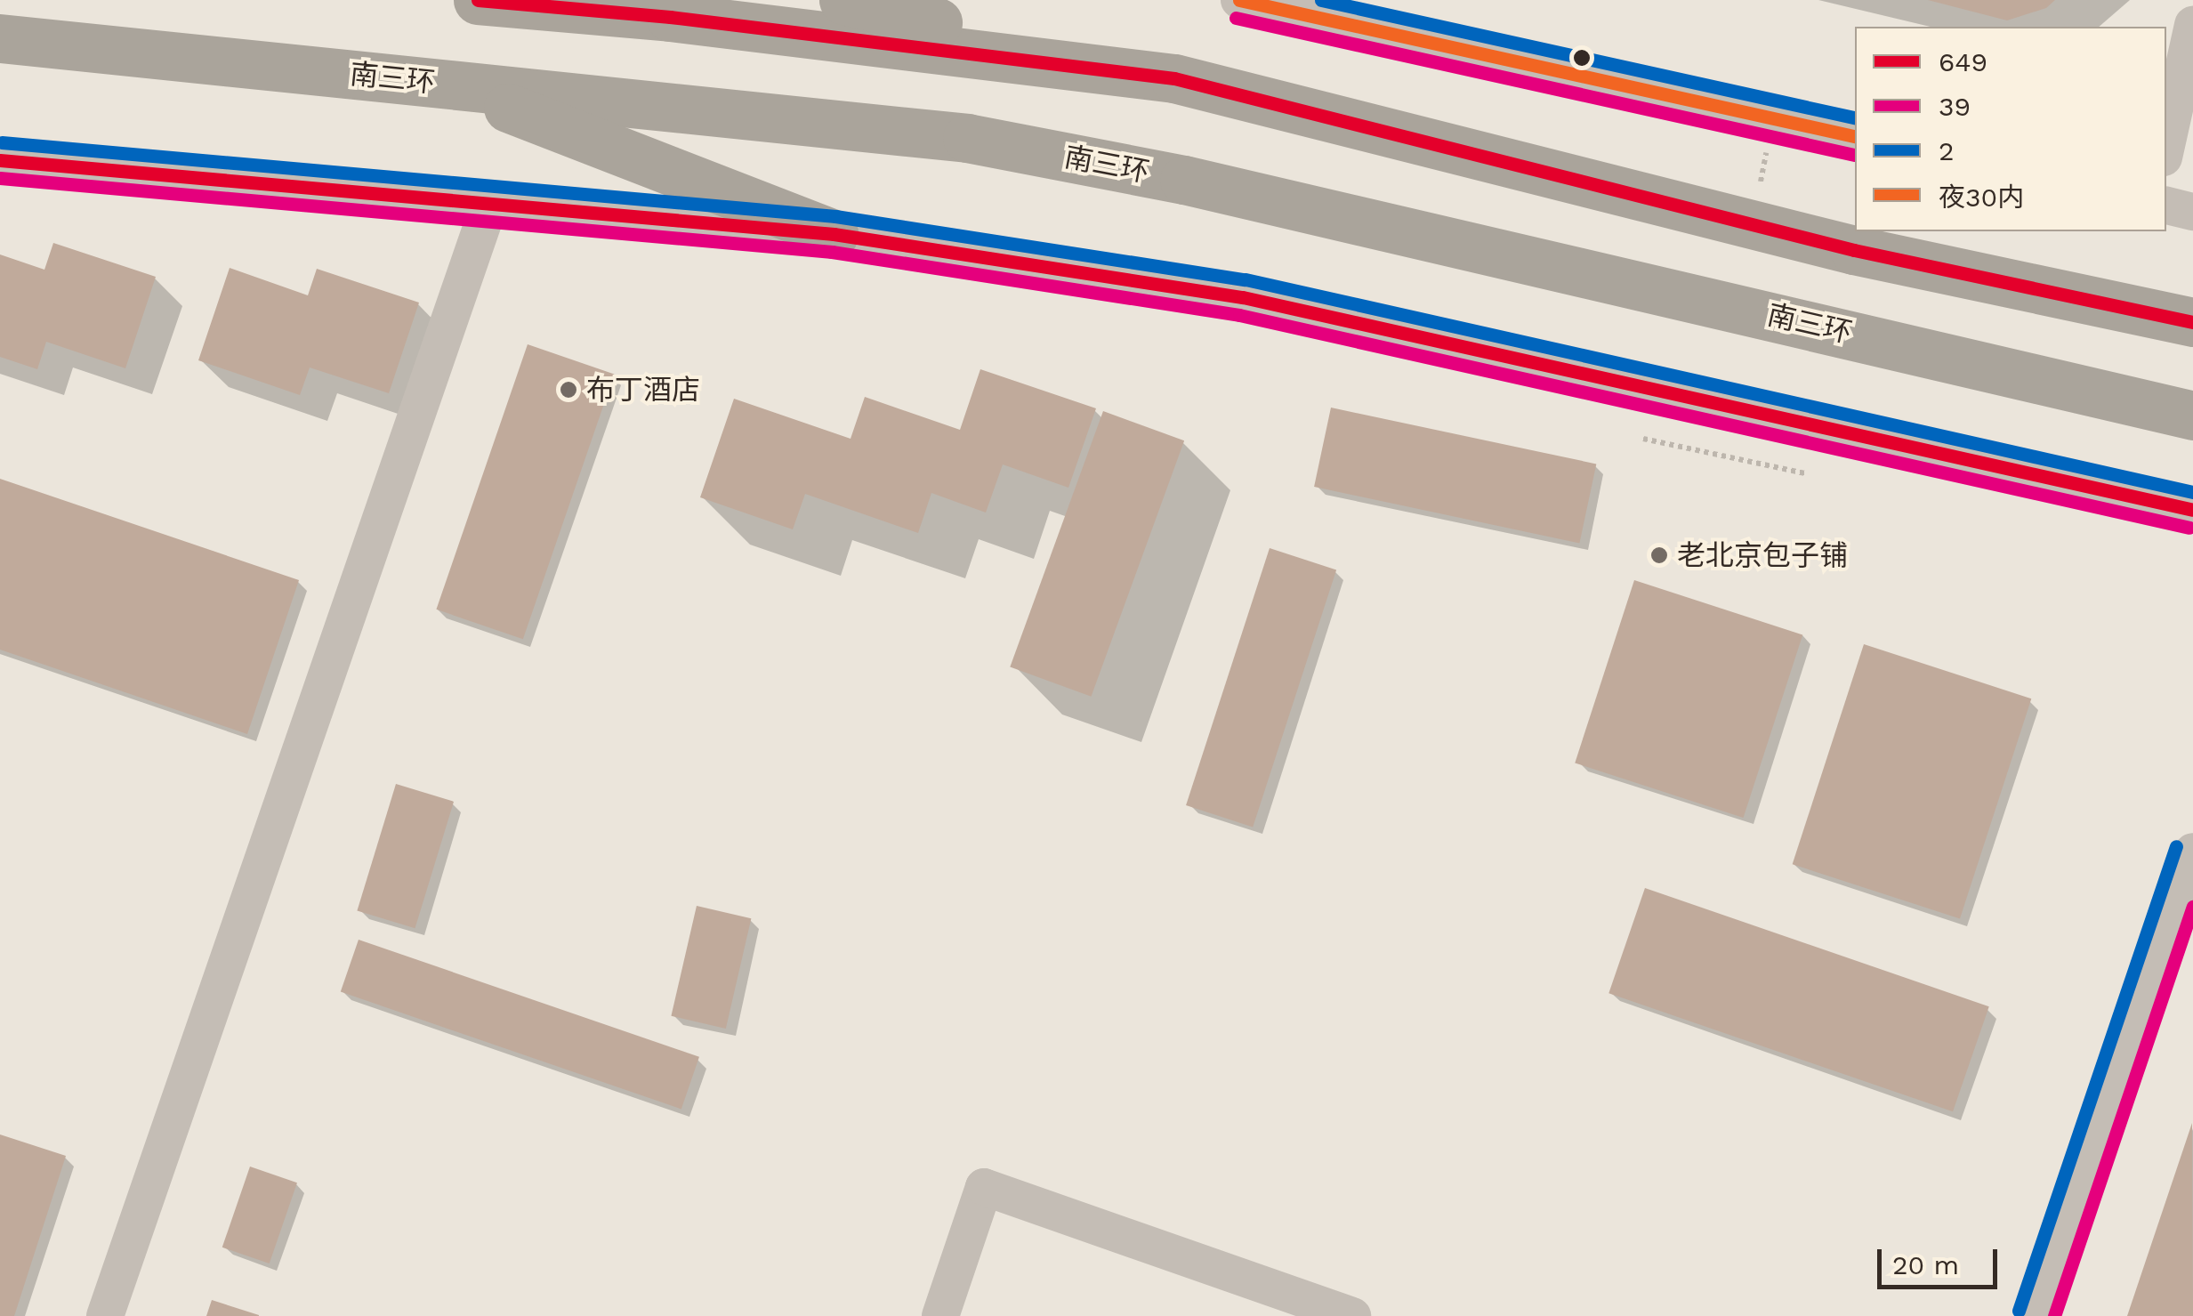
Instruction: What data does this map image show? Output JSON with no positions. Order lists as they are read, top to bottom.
{
  "streets": {
    "highway": ["南三环"]
  },
  "places": ["布丁酒店", "老北京包子铺"],
  "lines": [
    "transit line 649",
    "transit line 2",
    "transit line 夜30内",
    "transit line 39"
  ],
  "legend": [
    "649",
    "39",
    "2",
    "夜30内"
  ],
  "scale_bar": "20 m"
}
